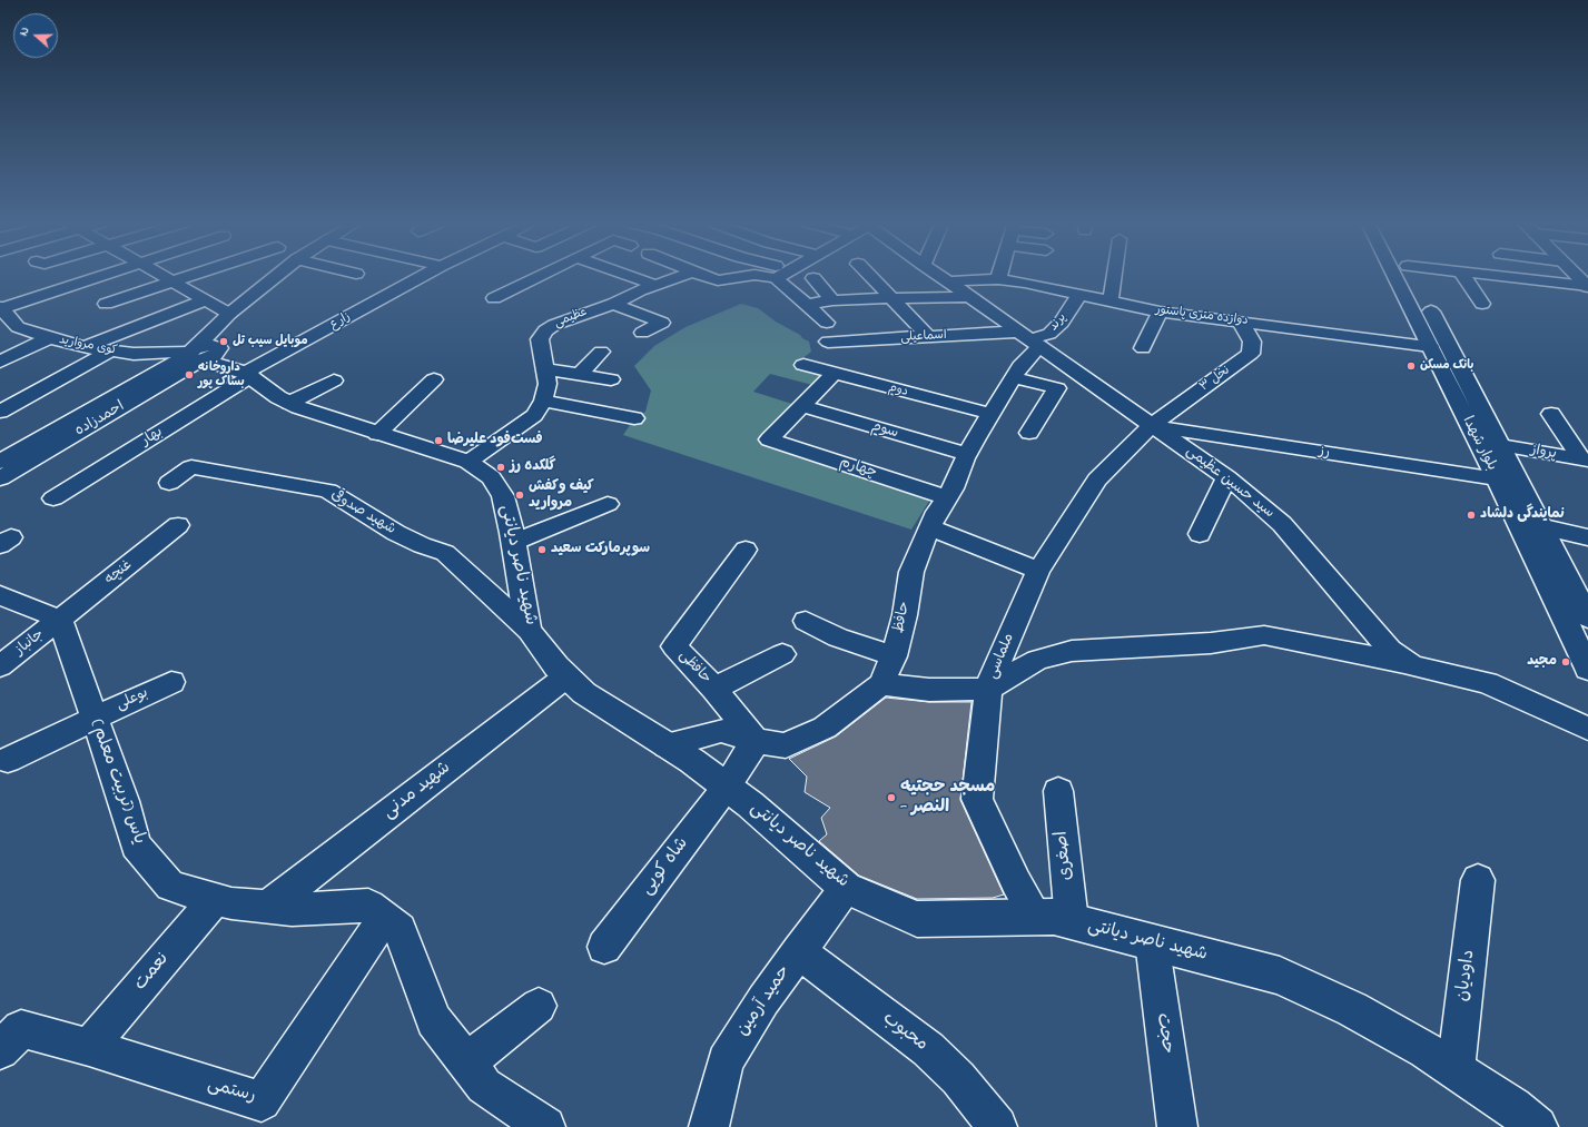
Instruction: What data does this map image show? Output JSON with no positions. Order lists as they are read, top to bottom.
{
  "streets": {
    "main road": ["احمدزاده", "بلوار شهدا", "شهید ناصر دیانتی"],
    "street": [
      "دوازده متری پاستور",
      "عظیمی",
      "زارع",
      "پرند",
      "اسماعیلی",
      "کوی مروارید",
      "نخل ۳",
      "دوم",
      "سوم",
      "بهار",
      "رز",
      "پرواز",
      "چهارم",
      "سید حسین عظیمی",
      "شهید صدوقی",
      "غنچه",
      "حافظ",
      "جانباز",
      "ملماسی",
      "حافظی",
      "بوعلی",
      "یاس (تربیت معلم)",
      "شهید مدنی",
      "اصغری",
      "شاه کویی",
      "نعمت",
      "داودیان",
      "حمید آرمین",
      "محبوب",
      "حجت",
      "رستمی"
    ]
  },
  "crossings": [
    ["دوازده متری پاستور", "پرند"],
    ["دوازده متری پاستور", "نخل ۳"],
    ["دوازده متری پاستور", "بلوار شهدا"],
    ["دوازده متری پاستور", "سید حسین عظیمی"],
    ["زارع", "بهار"],
    ["زارع", "شهید ناصر دیانتی"],
    ["پرند", "اسماعیلی"],
    ["پرند", "سید حسین عظیمی"],
    ["پرند", "حافظ"],
    ["اسماعیلی", "سید حسین عظیمی"],
    ["اسماعیلی", "حافظ"],
    ["کوی مروارید", "احمدزاده"],
    ["کوی مروارید", "شهید ناصر دیانتی"],
    ["نخل ۳", "رز"],
    ["نخل ۳", "سید حسین عظیمی"],
    ["نخل ۳", "ملماسی"],
    ["دوم", "حافظ"],
    ["احمدزاده", "شهید ناصر دیانتی"],
    ["سوم", "چهارم"],
    ["سوم", "حافظ"],
    ["بهار", "شهید ناصر دیانتی"],
    ["بلوار شهدا", "رز"],
    ["بلوار شهدا", "پرواز"],
    ["رز", "سید حسین عظیمی"],
    ["رز", "ملماسی"],
    ["چهارم", "حافظ"],
    ["سید حسین عظیمی", "حافظ"],
    ["سید حسین عظیمی", "ملماسی"],
    ["شهید صدوقی", "شهید ناصر دیانتی"],
    ["شهید ناصر دیانتی", "حافظ"],
    ["شهید ناصر دیانتی", "ملماسی"],
    ["شهید ناصر دیانتی", "شهید مدنی"],
    ["شهید ناصر دیانتی", "اصغری"],
    ["شهید ناصر دیانتی", "شاه کویی"],
    ["شهید ناصر دیانتی", "داودیان"],
    ["شهید ناصر دیانتی", "حمید آرمین"],
    ["شهید ناصر دیانتی", "حجت"],
    ["غنچه", "جانباز"],
    ["غنچه", "یاس (تربیت معلم)"],
    ["حافظ", "حافظی"],
    ["حافظ", "شاه کویی"],
    ["جانباز", "یاس (تربیت معلم)"],
    ["حافظی", "شاه کویی"],
    ["بوعلی", "یاس (تربیت معلم)"],
    ["یاس (تربیت معلم)", "شهید مدنی"],
    ["یاس (تربیت معلم)", "نعمت"],
    ["یاس (تربیت معلم)", "رستمی"],
    ["نعمت", "رستمی"],
    ["حمید آرمین", "محبوب"]
  ],
  "places": [
    "موبایل سیب تل",
    "بانک مسکن",
    "داروخانه بساک پور",
    "فست‌فود علیرضا",
    "گلکده رز",
    "کیف و‌کفش مروارید",
    "نمایندگی دلشاد",
    "سوپرمارکت سعید",
    "مجید",
    "مسجد حجتیه - النصر"
  ],
  "north": "left"
}
